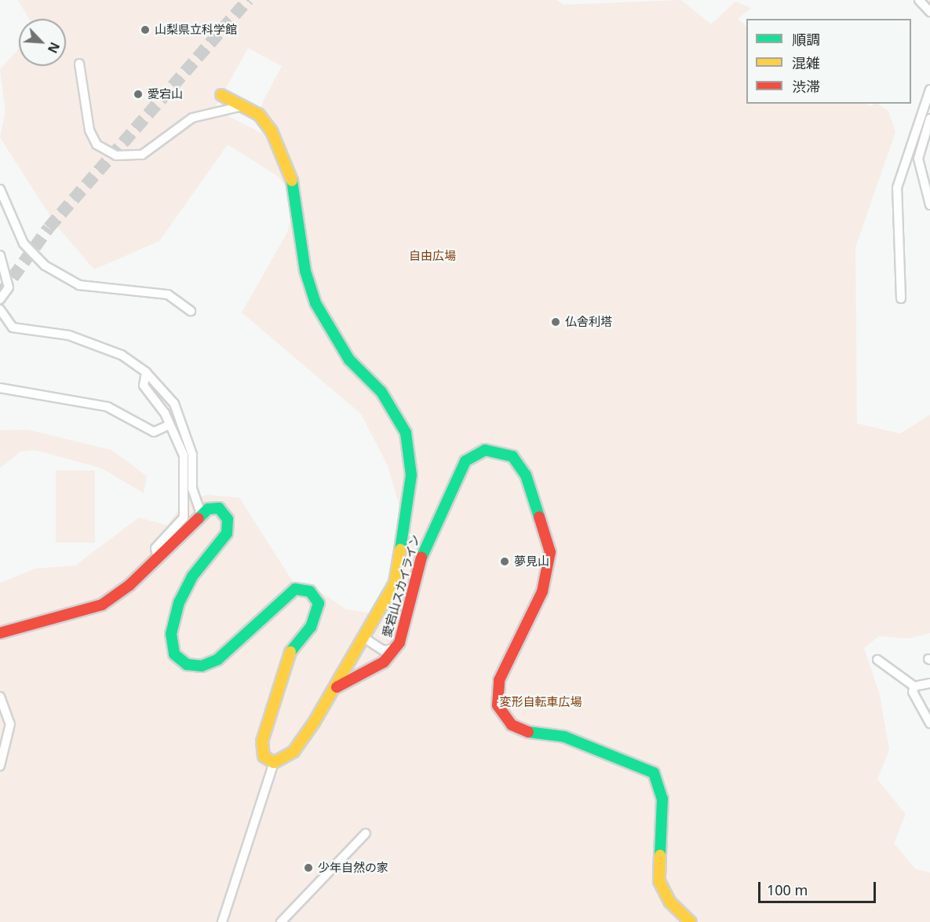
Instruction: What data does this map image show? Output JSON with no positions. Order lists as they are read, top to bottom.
{
  "streets": {
    "street": ["愛宕山スカイライン"]
  },
  "parks": ["自由広場", "変形自転車広場"],
  "places": [
    "山梨県立科学館",
    "愛宕山",
    "仏舎利塔",
    "夢見山",
    "少年自然の家"
  ],
  "legend": ["順調", "混雑", "渋滞"],
  "scale_bar": "100 m",
  "north": "bottom right"
}
